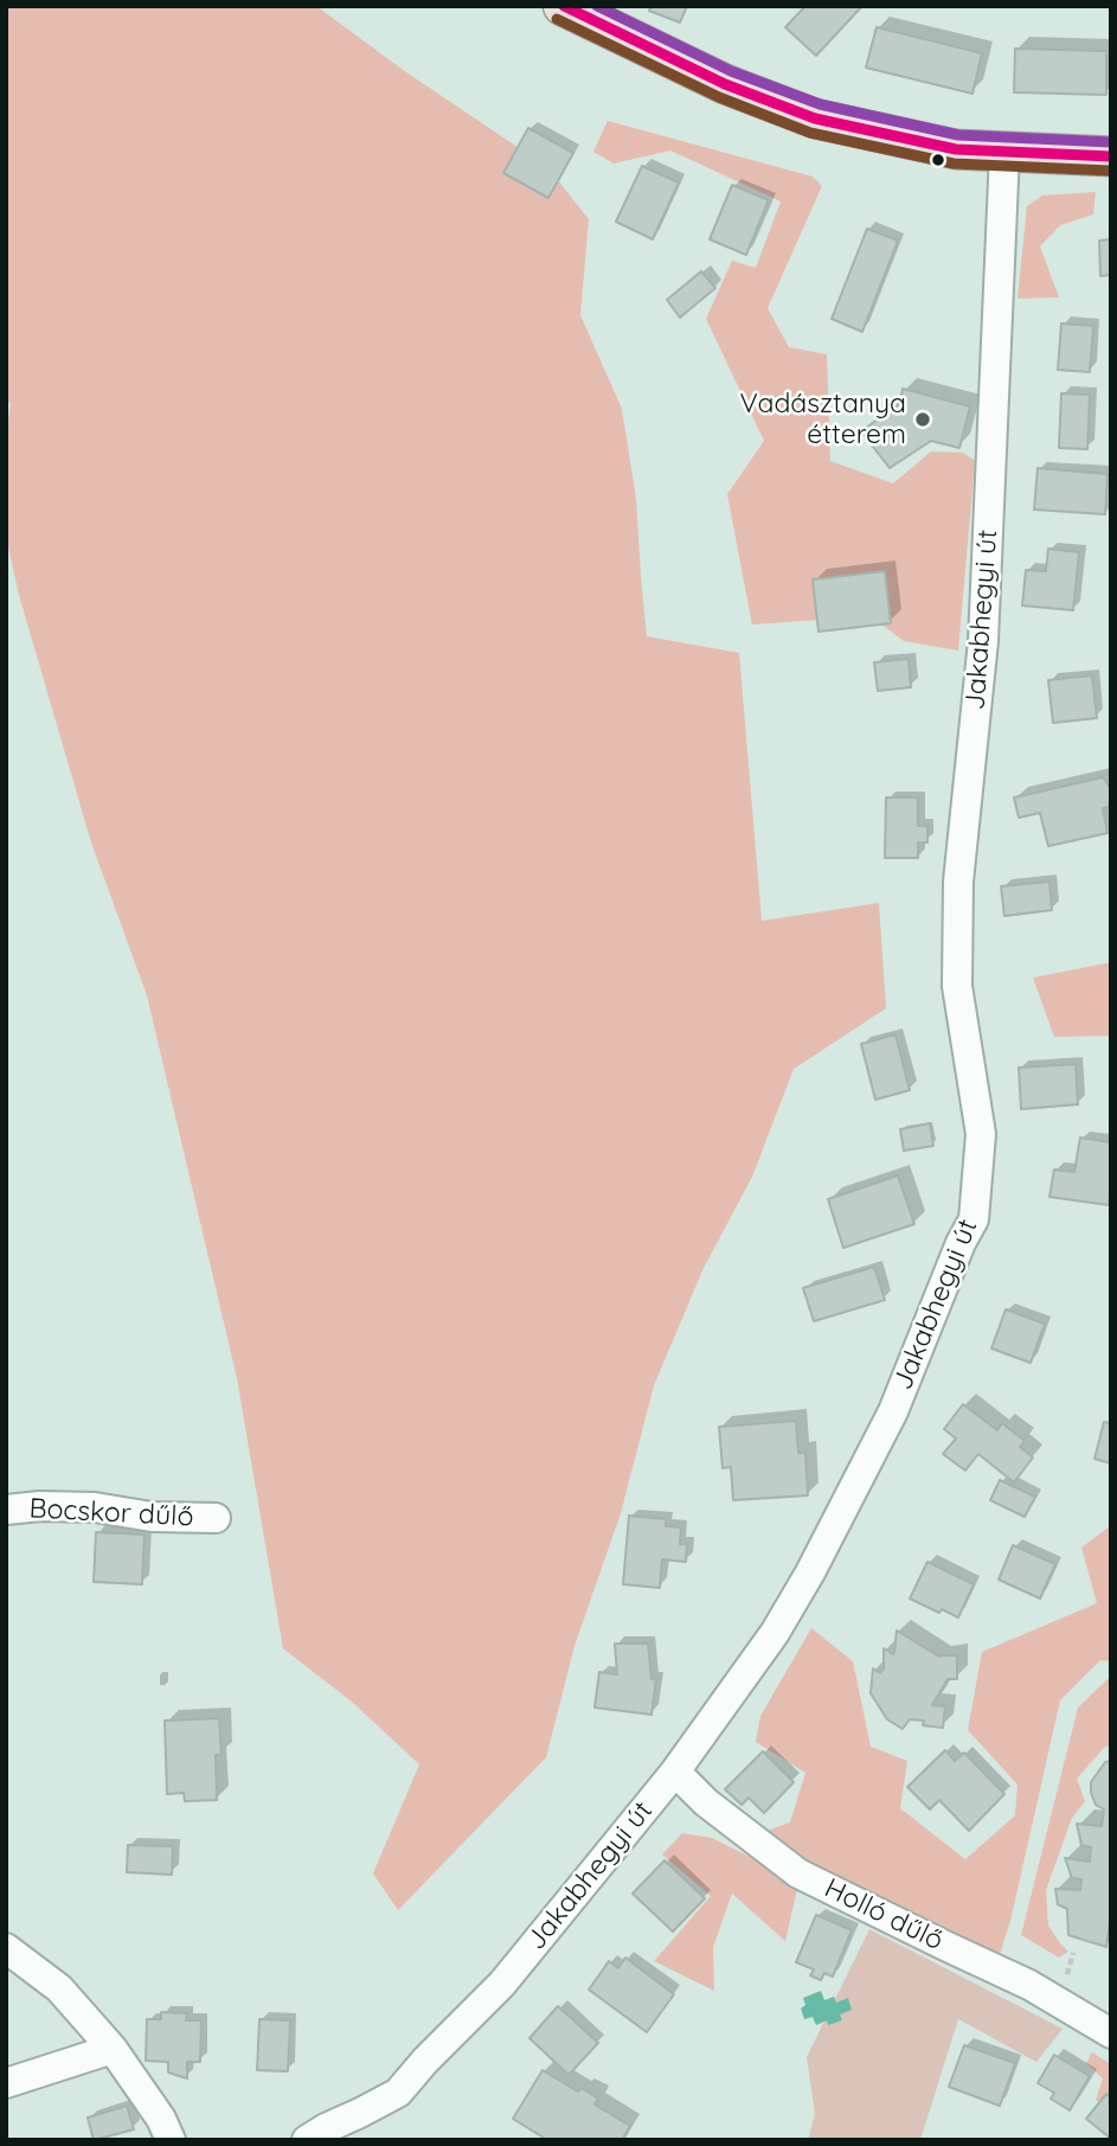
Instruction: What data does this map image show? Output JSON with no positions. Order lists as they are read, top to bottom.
{
  "streets": {
    "street": ["Jakabhegyi út", "Bocskor dűlő", "Holló dűlő"]
  },
  "crossings": [
    ["Jakabhegyi út", "Holló dűlő"]
  ],
  "places": ["Vadásztanya étterem"]
}
